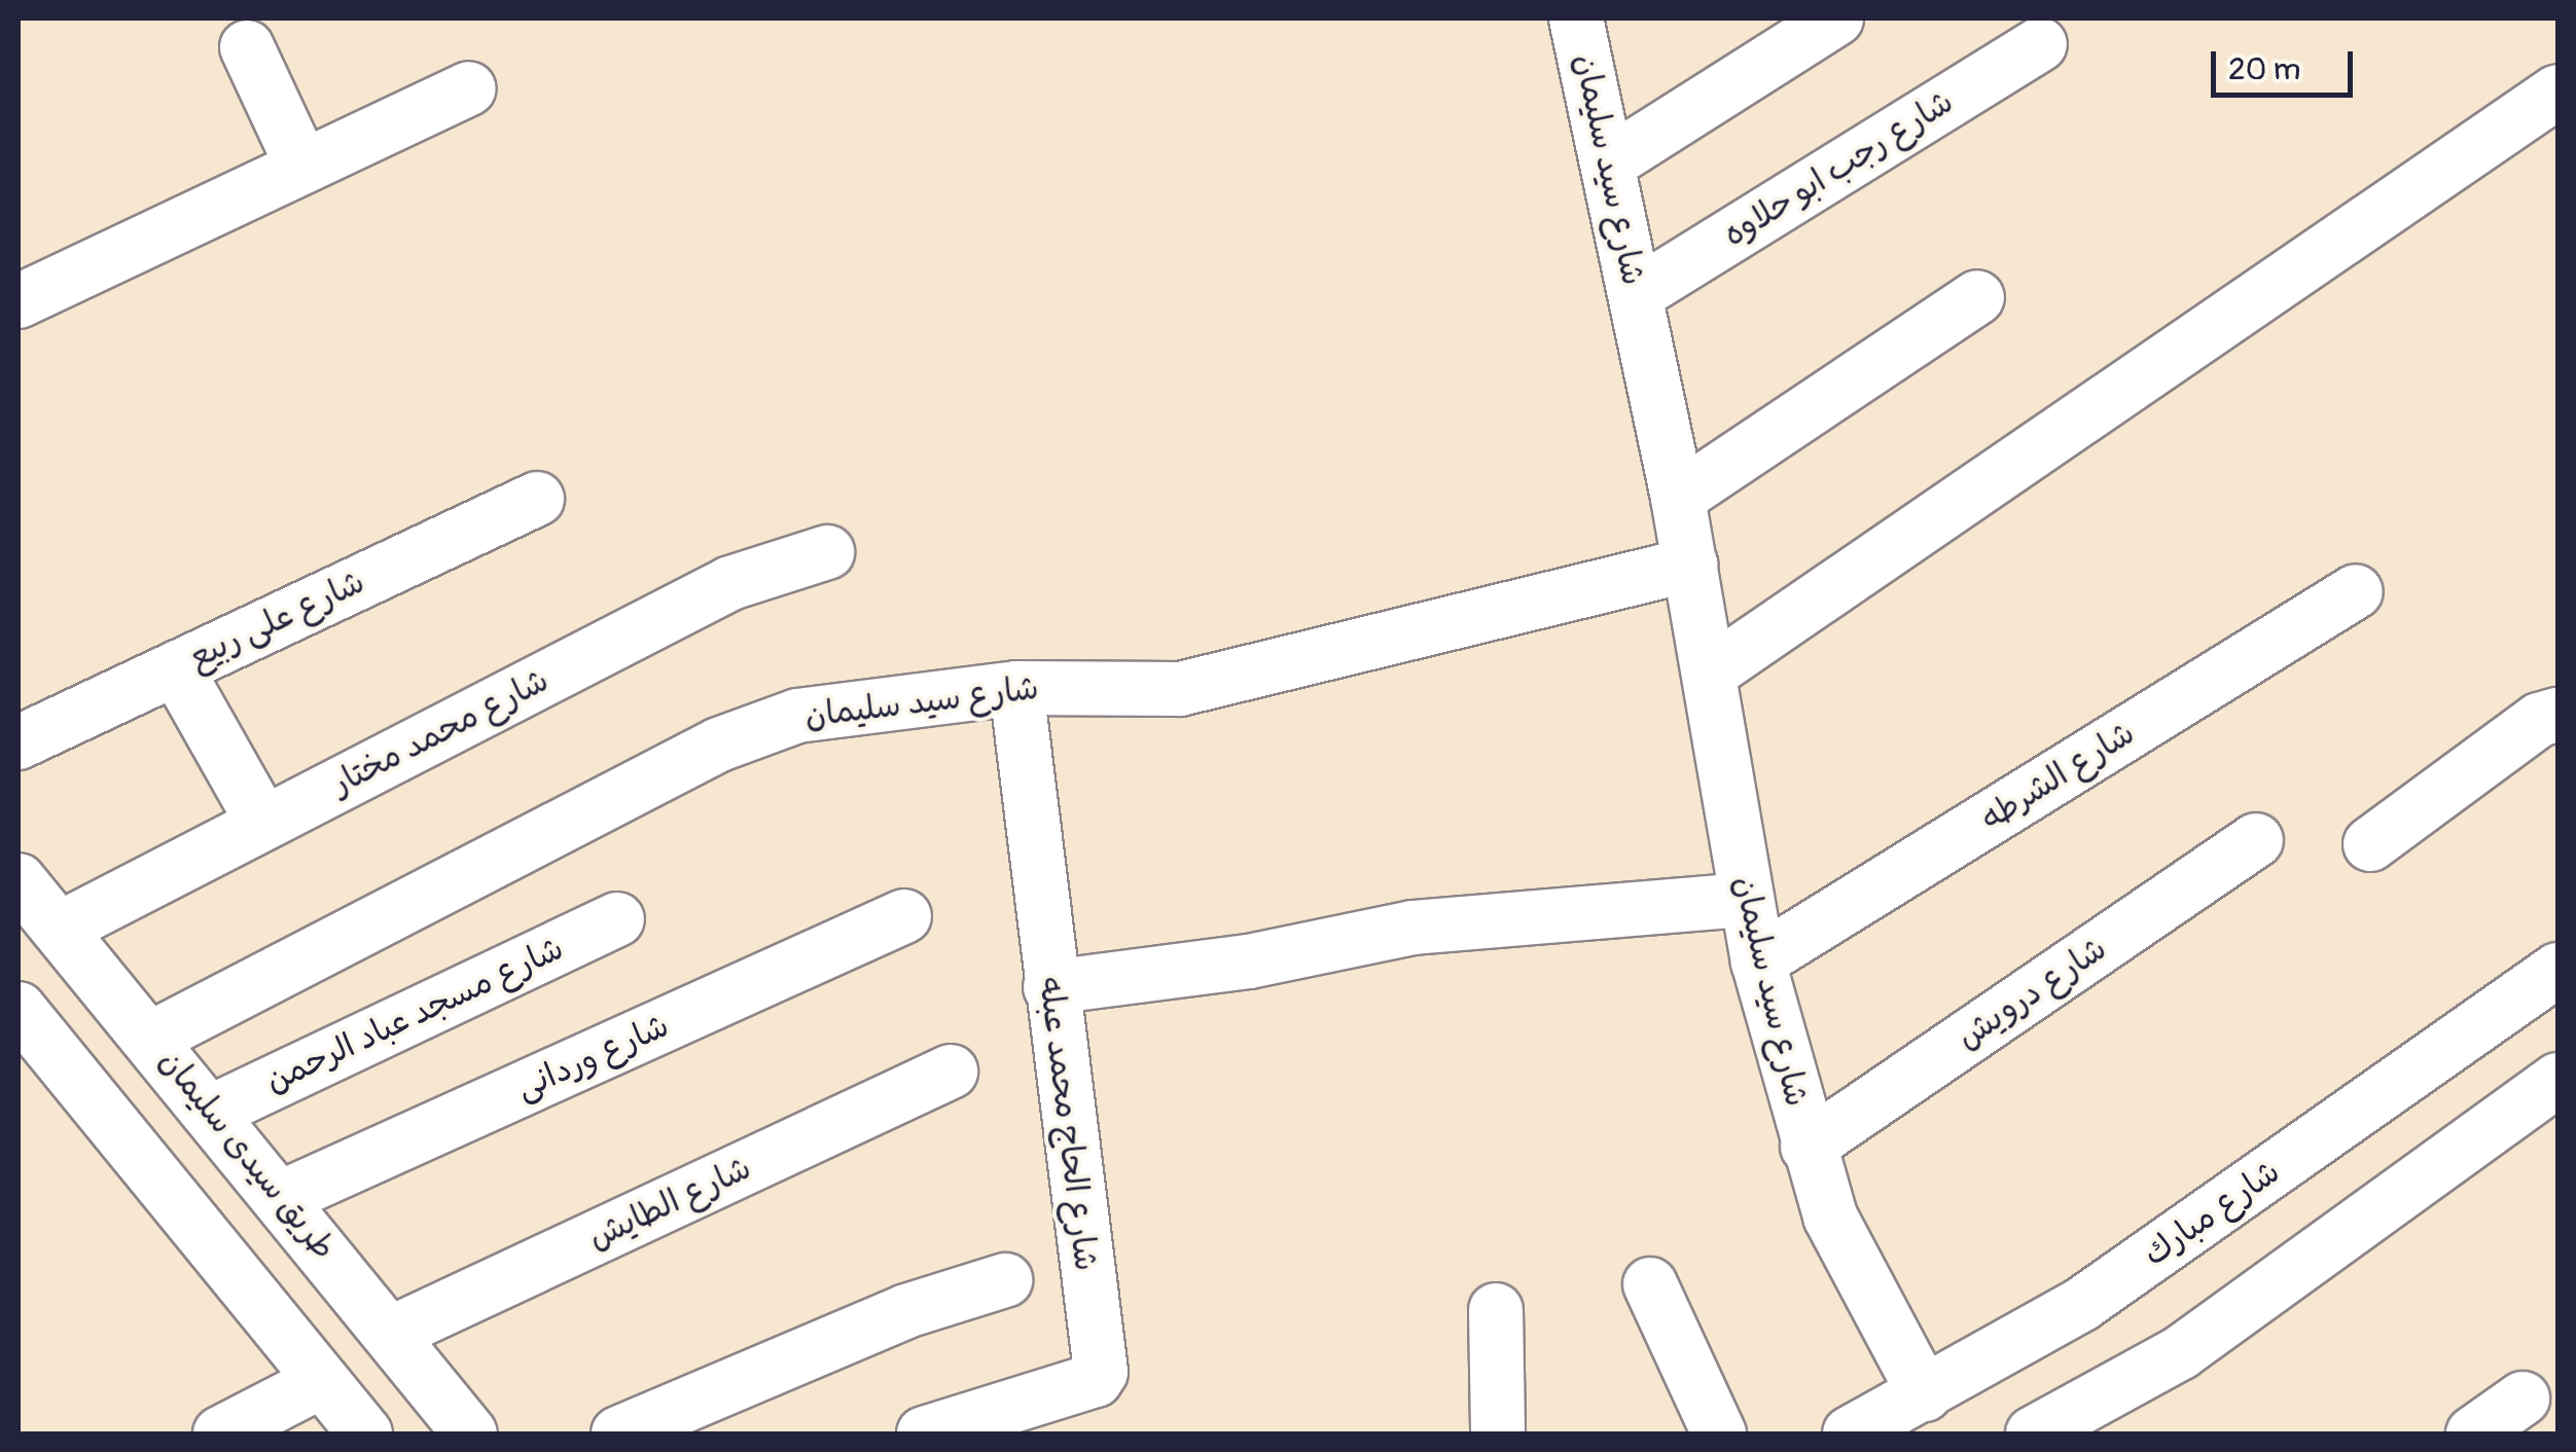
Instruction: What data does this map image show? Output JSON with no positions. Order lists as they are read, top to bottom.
{
  "streets": {
    "street": [
      "شارع رجب ابو حلاوه",
      "شارع سيد سليمان",
      "شارع على ربيع",
      "شارع محمد مختار",
      "شارع الشرطه",
      "شارع درويش",
      "شارع مسجد عباد الرحمن",
      "شارع وردانى",
      "شارع الحاج محمد عبله",
      "طريق سيدى سليمان",
      "شارع الطايش",
      "شارع مبارك"
    ]
  },
  "crossings": [
    ["شارع رجب ابو حلاوه", "شارع سيد سليمان"],
    ["شارع سيد سليمان", "شارع الشرطه"],
    ["شارع سيد سليمان", "شارع درويش"],
    ["شارع سيد سليمان", "شارع الحاج محمد عبله"],
    ["شارع سيد سليمان", "طريق سيدى سليمان"],
    ["شارع سيد سليمان", "شارع مبارك"],
    ["شارع محمد مختار", "طريق سيدى سليمان"],
    ["شارع مسجد عباد الرحمن", "طريق سيدى سليمان"],
    ["شارع وردانى", "طريق سيدى سليمان"],
    ["طريق سيدى سليمان", "شارع الطايش"]
  ],
  "scale_bar": "20 m"
}
